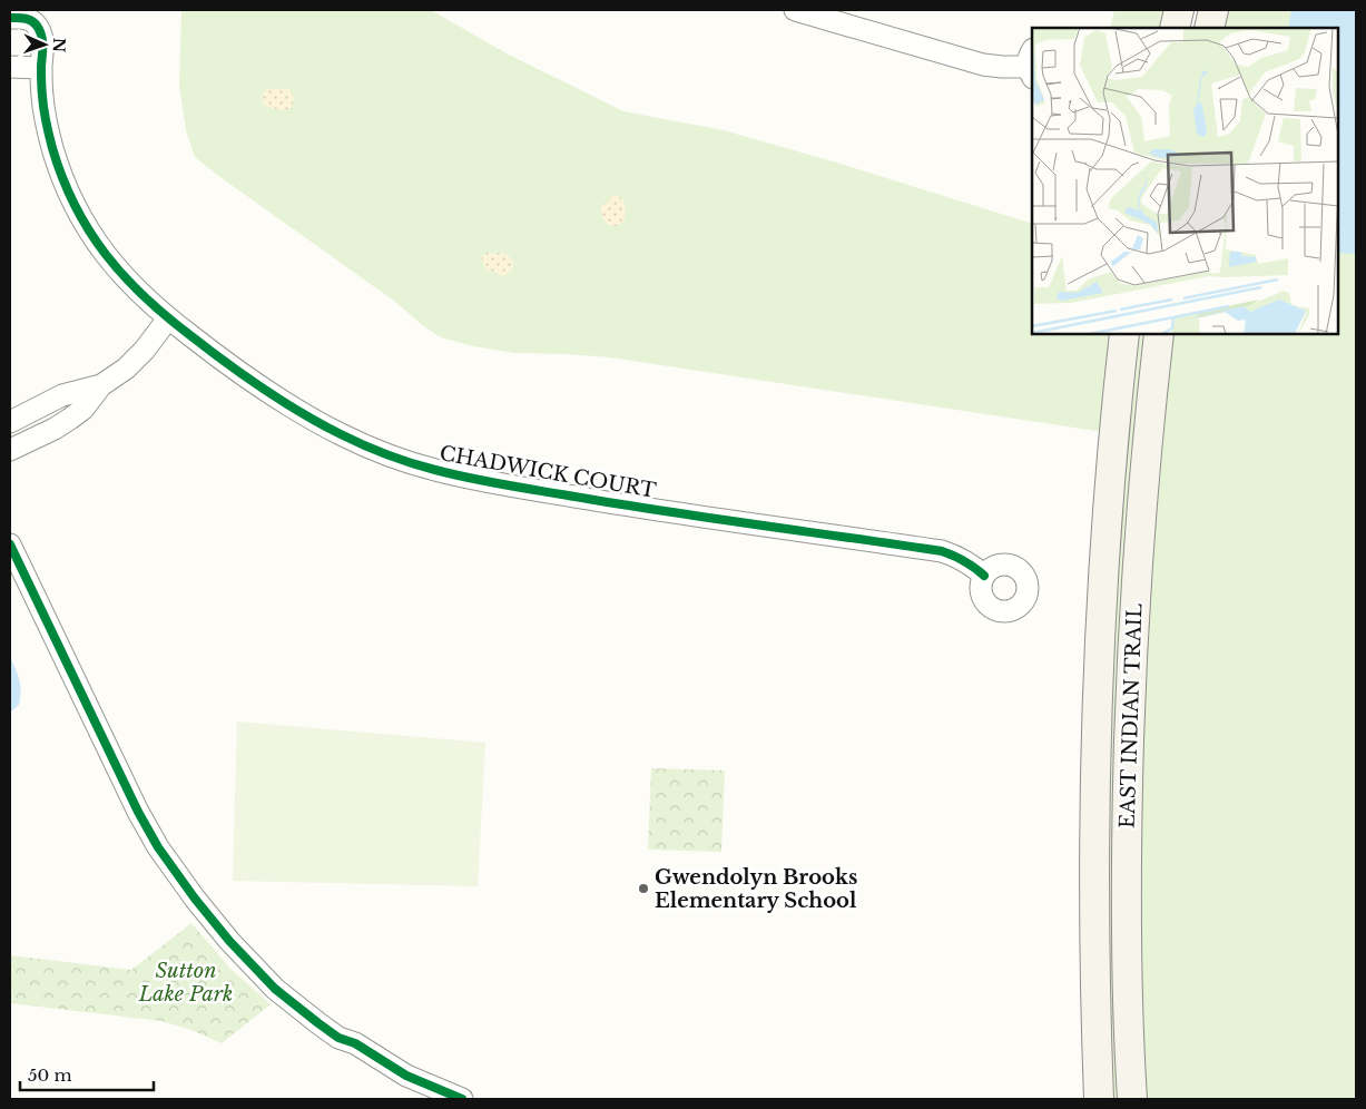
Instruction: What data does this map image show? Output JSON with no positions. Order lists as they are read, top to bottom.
{
  "streets": {
    "main road": ["EAST INDIAN TRAIL"],
    "street": ["CHADWICK COURT"]
  },
  "parks": ["Sutton Lake Park"],
  "places": ["Gwendolyn Brooks Elementary School"],
  "scale_bar": "50 m",
  "north": "right"
}
